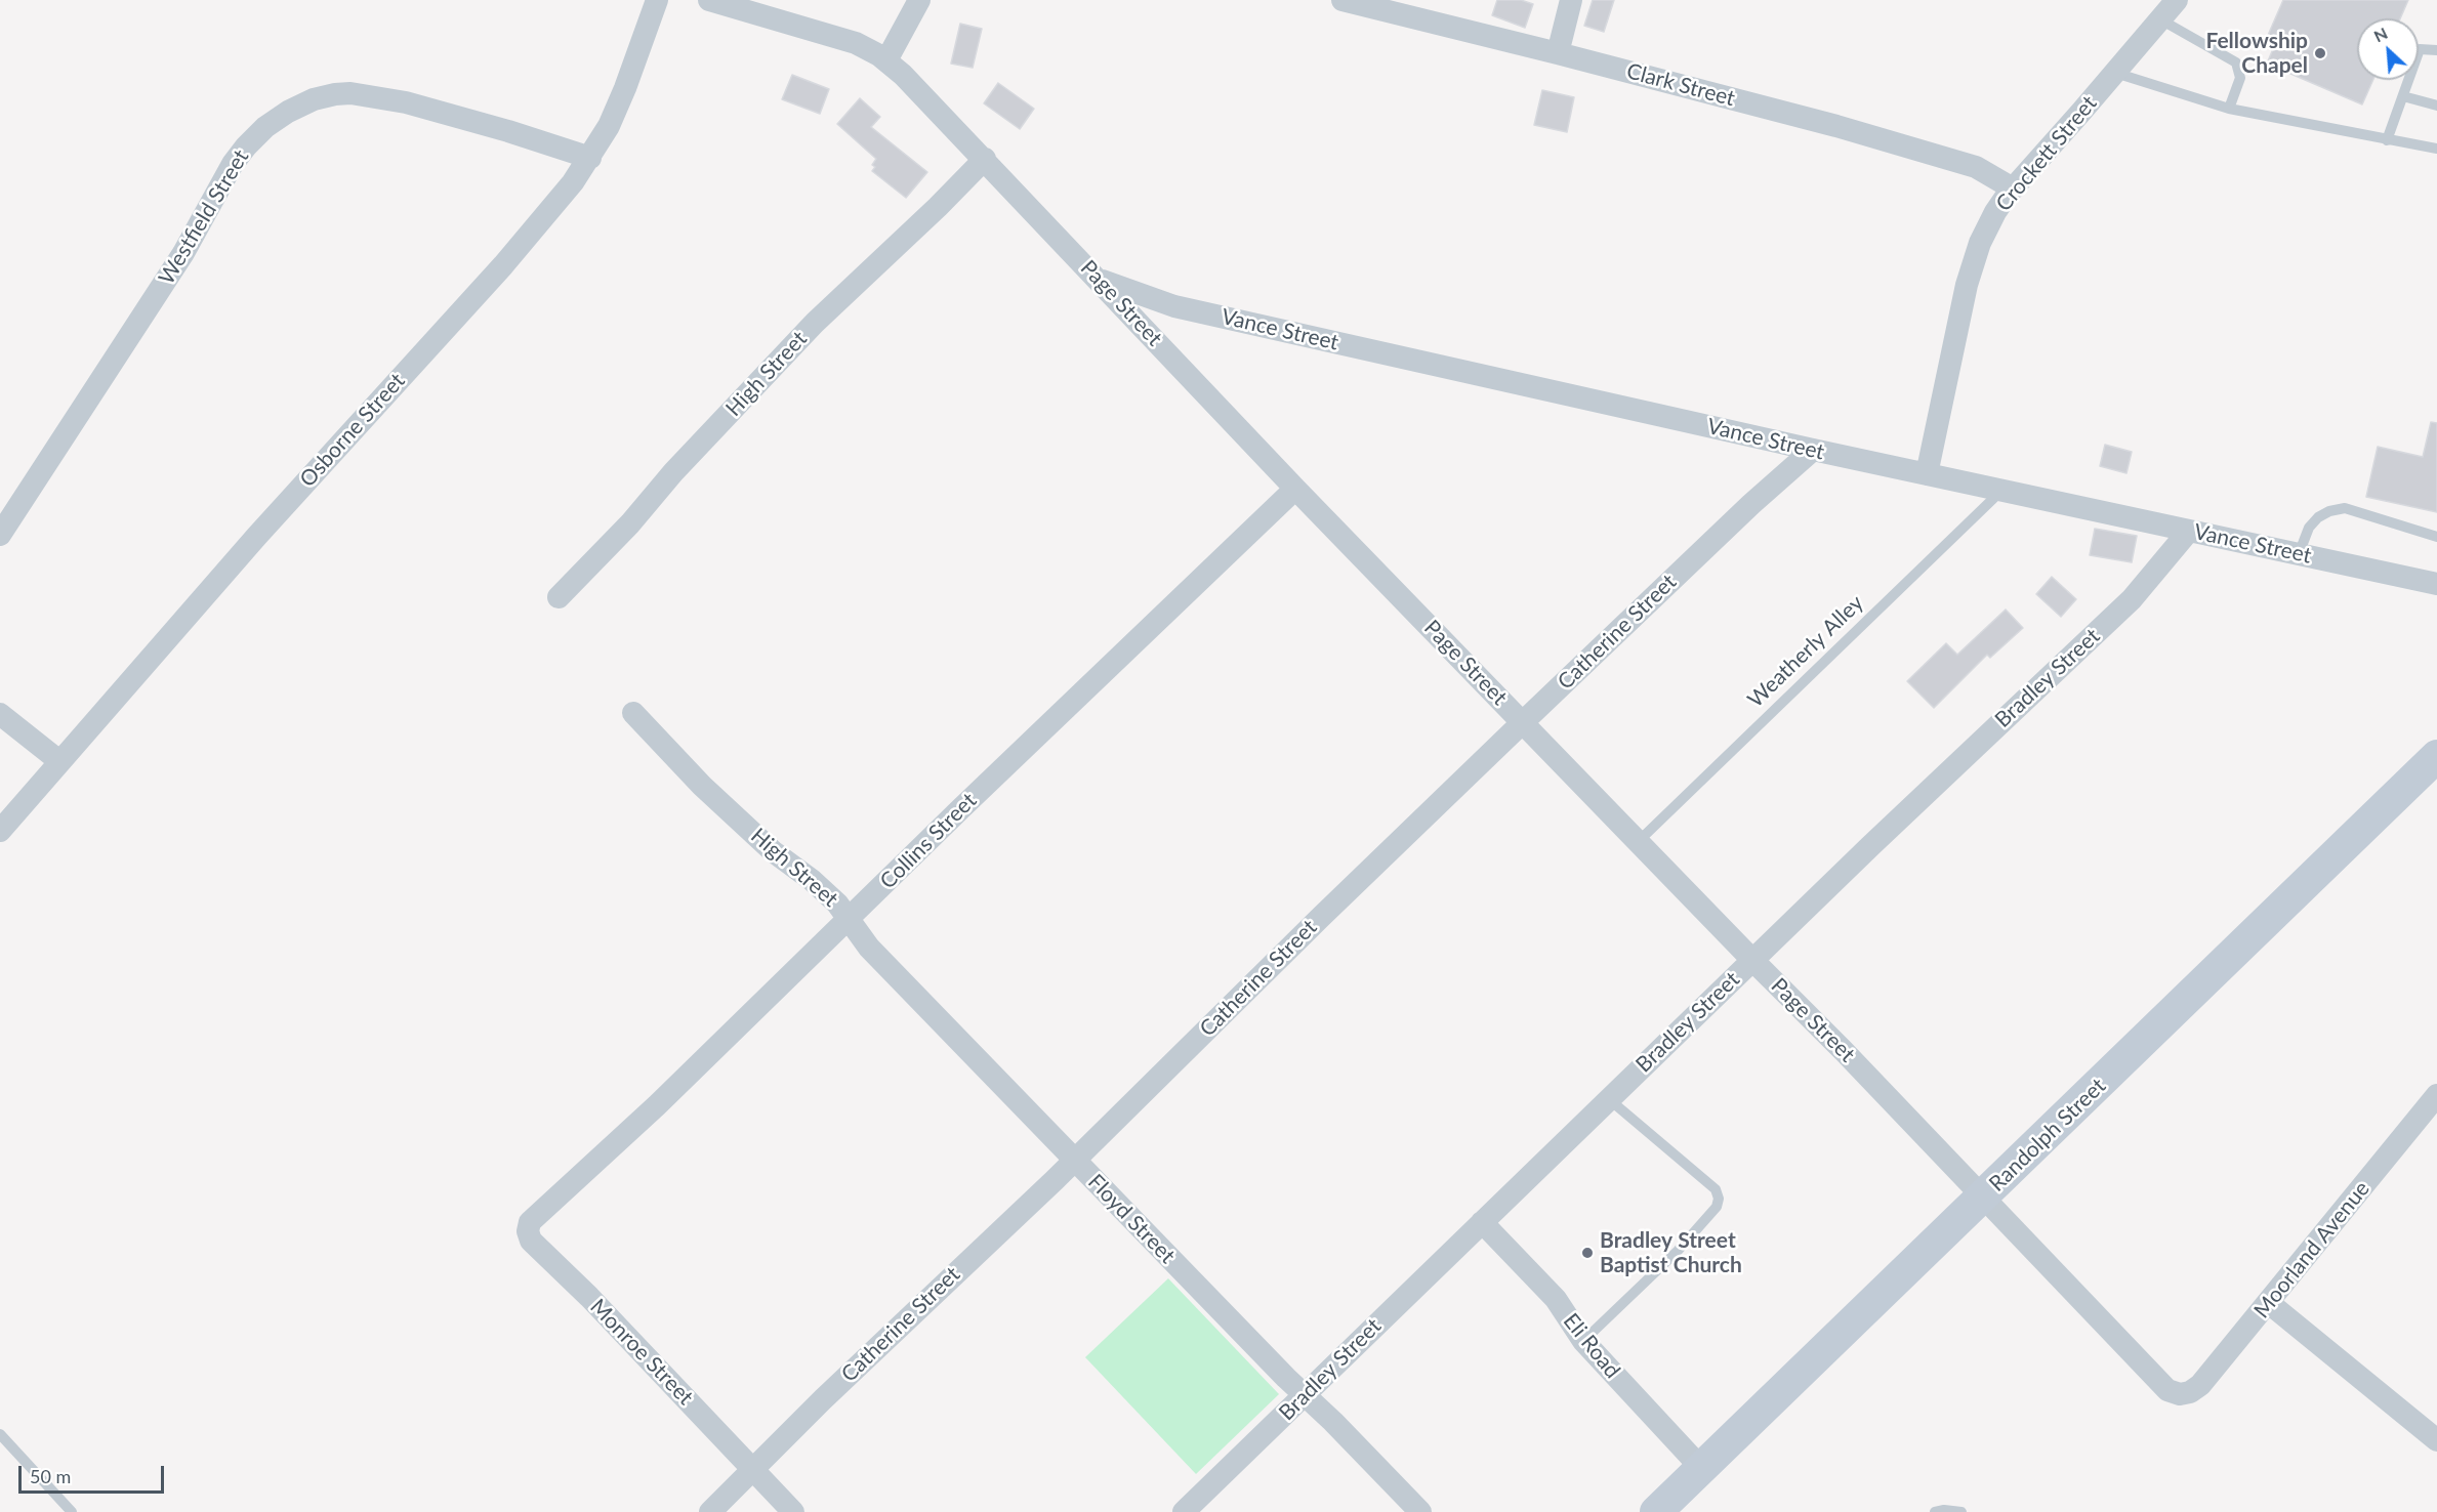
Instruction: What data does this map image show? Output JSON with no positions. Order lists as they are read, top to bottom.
{
  "streets": {
    "street": [
      "Clark Street",
      "Crockett Street",
      "Westfield Street",
      "Page Street",
      "Vance Street",
      "High Street",
      "Osborne Street",
      "Catherine Street",
      "Bradley Street",
      "Collins Street",
      "Randolph Street",
      "Floyd Street",
      "Moorland Avenue",
      "Eli Road",
      "Monroe Street"
    ],
    "lane": ["Weatherly Alley"]
  },
  "crossings": [
    ["Clark Street", "Crockett Street"],
    ["Crockett Street", "Vance Street"],
    ["Westfield Street", "Osborne Street"],
    ["Page Street", "Vance Street"],
    ["Page Street", "High Street"],
    ["Page Street", "Catherine Street"],
    ["Page Street", "Weatherly Alley"],
    ["Page Street", "Bradley Street"],
    ["Page Street", "Collins Street"],
    ["Page Street", "Randolph Street"],
    ["Page Street", "Moorland Avenue"],
    ["Vance Street", "Catherine Street"],
    ["Vance Street", "Weatherly Alley"],
    ["Vance Street", "Bradley Street"],
    ["High Street", "Collins Street"],
    ["High Street", "Floyd Street"],
    ["Catherine Street", "Floyd Street"],
    ["Catherine Street", "Monroe Street"],
    ["Bradley Street", "Floyd Street"],
    ["Bradley Street", "Eli Road"],
    ["Collins Street", "Floyd Street"],
    ["Collins Street", "Monroe Street"],
    ["Randolph Street", "Eli Road"]
  ],
  "places": ["Fellowship Chapel", "Bradley Street Baptist Church"],
  "scale_bar": "50 m",
  "north": "top left"
}
